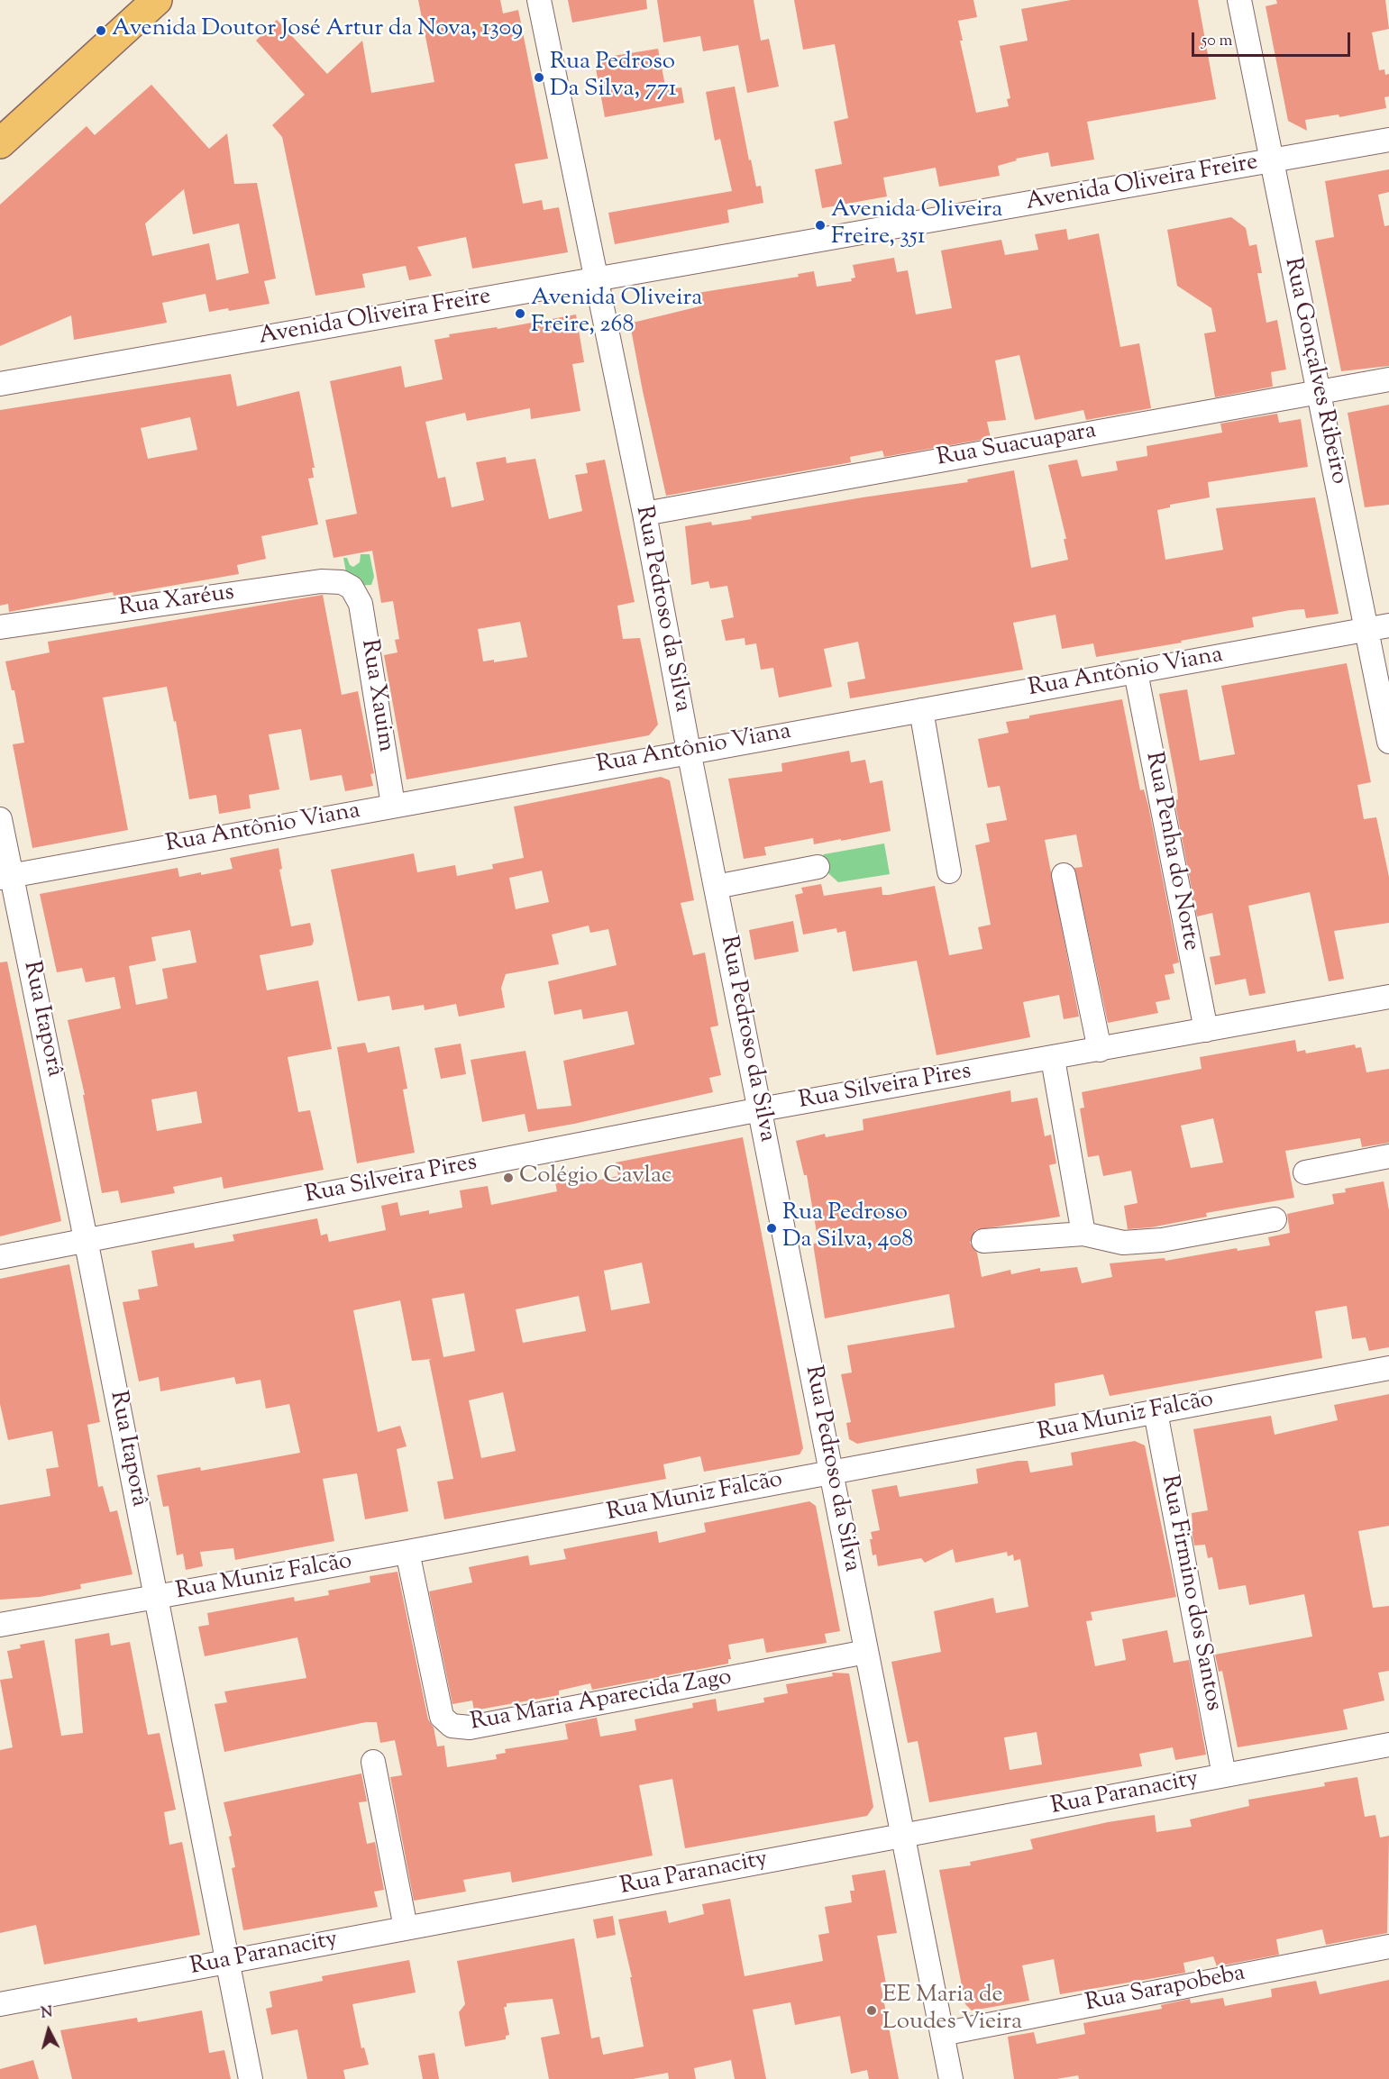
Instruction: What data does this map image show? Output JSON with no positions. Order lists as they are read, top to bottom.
{
  "streets": {
    "street": [
      "Avenida Oliveira Freire",
      "Rua Gonçalves Ribeiro",
      "Rua Suacuapara",
      "Rua Xaréus",
      "Rua Pedroso da Silva",
      "Rua Antônio Viana",
      "Rua Xauim",
      "Rua Penha do Norte",
      "Rua Itaporâ",
      "Rua Silveira Pires",
      "Rua Muniz Falcão",
      "Rua Firmino dos Santos",
      "Rua Maria Aparecida Zago",
      "Rua Paranacity",
      "Rua Sarapobeba"
    ]
  },
  "crossings": [
    ["Avenida Oliveira Freire", "Rua Gonçalves Ribeiro"],
    ["Avenida Oliveira Freire", "Rua Pedroso da Silva"],
    ["Rua Gonçalves Ribeiro", "Rua Suacuapara"],
    ["Rua Gonçalves Ribeiro", "Rua Antônio Viana"],
    ["Rua Suacuapara", "Rua Pedroso da Silva"],
    ["Rua Xaréus", "Rua Xauim"],
    ["Rua Pedroso da Silva", "Rua Antônio Viana"],
    ["Rua Pedroso da Silva", "Rua Silveira Pires"],
    ["Rua Pedroso da Silva", "Rua Muniz Falcão"],
    ["Rua Pedroso da Silva", "Rua Maria Aparecida Zago"],
    ["Rua Pedroso da Silva", "Rua Paranacity"],
    ["Rua Pedroso da Silva", "Rua Sarapobeba"],
    ["Rua Antônio Viana", "Rua Xauim"],
    ["Rua Antônio Viana", "Rua Penha do Norte"],
    ["Rua Antônio Viana", "Rua Itaporâ"],
    ["Rua Penha do Norte", "Rua Silveira Pires"],
    ["Rua Itaporâ", "Rua Silveira Pires"],
    ["Rua Itaporâ", "Rua Muniz Falcão"],
    ["Rua Itaporâ", "Rua Paranacity"],
    ["Rua Muniz Falcão", "Rua Firmino dos Santos"],
    ["Rua Muniz Falcão", "Rua Maria Aparecida Zago"],
    ["Rua Firmino dos Santos", "Rua Paranacity"]
  ],
  "places": [
    "Avenida Doutor José Artur da Nova, 1309",
    "Rua Pedroso Da Silva, 771",
    "Avenida Oliveira Freire, 351",
    "Avenida Oliveira Freire, 268",
    "Colégio Cavlac",
    "Rua Pedroso Da Silva, 408",
    "EE Maria de Loudes Vieira"
  ],
  "scale_bar": "50 m",
  "north": "top"
}
